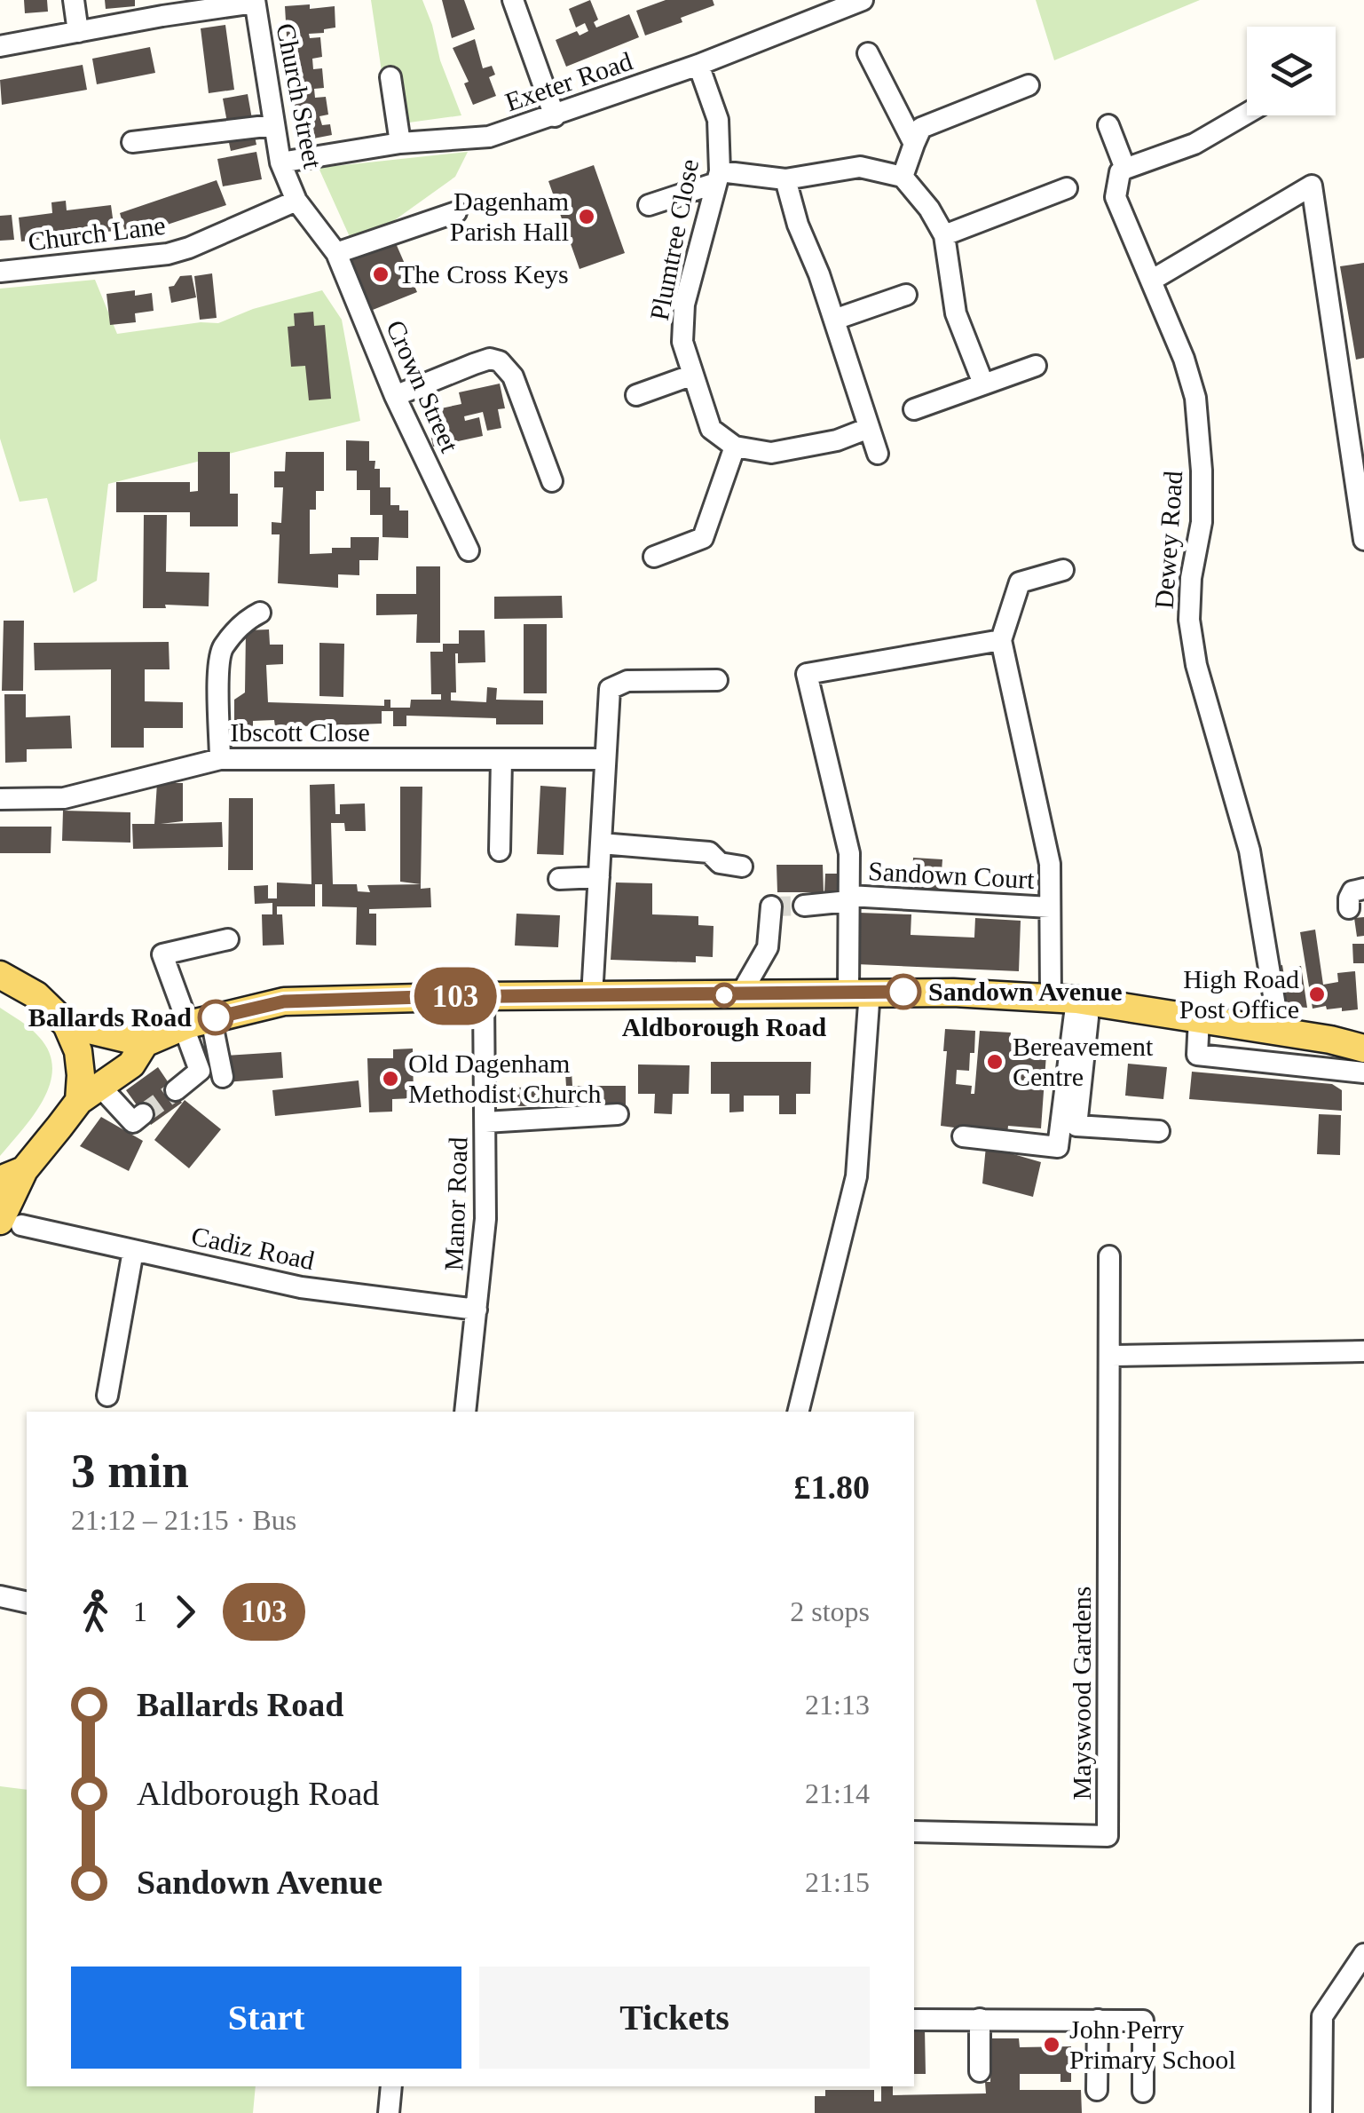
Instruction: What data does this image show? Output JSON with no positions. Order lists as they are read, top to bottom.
{
  "streets": {
    "street": [
      "Exeter Road",
      "Church Street",
      "Church Lane",
      "Plumtree Close",
      "Crown Street",
      "Dewey Road",
      "Ibscott Close",
      "Sandown Court",
      "Manor Road",
      "Cadiz Road",
      "Mayswood Gardens"
    ]
  },
  "crossings": [
    ["Exeter Road", "Church Street"],
    ["Exeter Road", "Plumtree Close"],
    ["Church Street", "Church Lane"],
    ["Church Street", "Crown Street"],
    ["Church Lane", "Crown Street"],
    ["Manor Road", "Cadiz Road"]
  ],
  "places": [
    "Dagenham Parish Hall",
    "The Cross Keys",
    "Sandown Avenue",
    "High Road Post Office",
    "Aldborough Road",
    "Ballards Road",
    "Bereavement Centre",
    "Old Dagenham Methodist Church",
    "John Perry Primary School"
  ],
  "lines": ["bus line 103"],
  "page": {
    "on_map": "103",
    "heading": ["3 min", "21:12 – 21:15 · Bus", "£1.80"],
    "legs": ["1", "103", "2 stops"],
    "list": [
      {
        "name": "Ballards Road",
        "value": "21:13"
      },
      {
        "name": "Aldborough Road",
        "value": "21:14"
      },
      {
        "name": "Sandown Avenue",
        "value": "21:15"
      }
    ],
    "buttons": ["Start", "Tickets"]
  }
}
